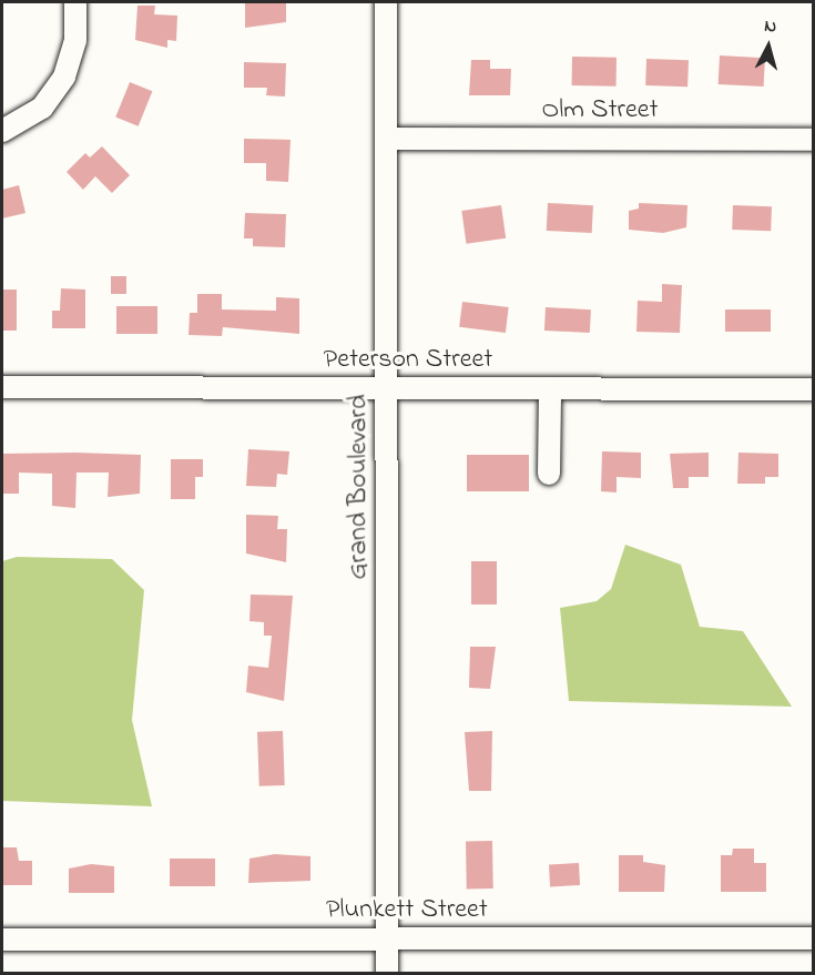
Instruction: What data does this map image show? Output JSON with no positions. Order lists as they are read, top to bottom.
{
  "streets": {
    "street": [
      "Olm Street",
      "Peterson Street",
      "Grand Boulevard",
      "Plunkett Street"
    ]
  },
  "crossings": [
    ["Olm Street", "Grand Boulevard"],
    ["Peterson Street", "Grand Boulevard"],
    ["Grand Boulevard", "Plunkett Street"]
  ],
  "north": "top"
}
